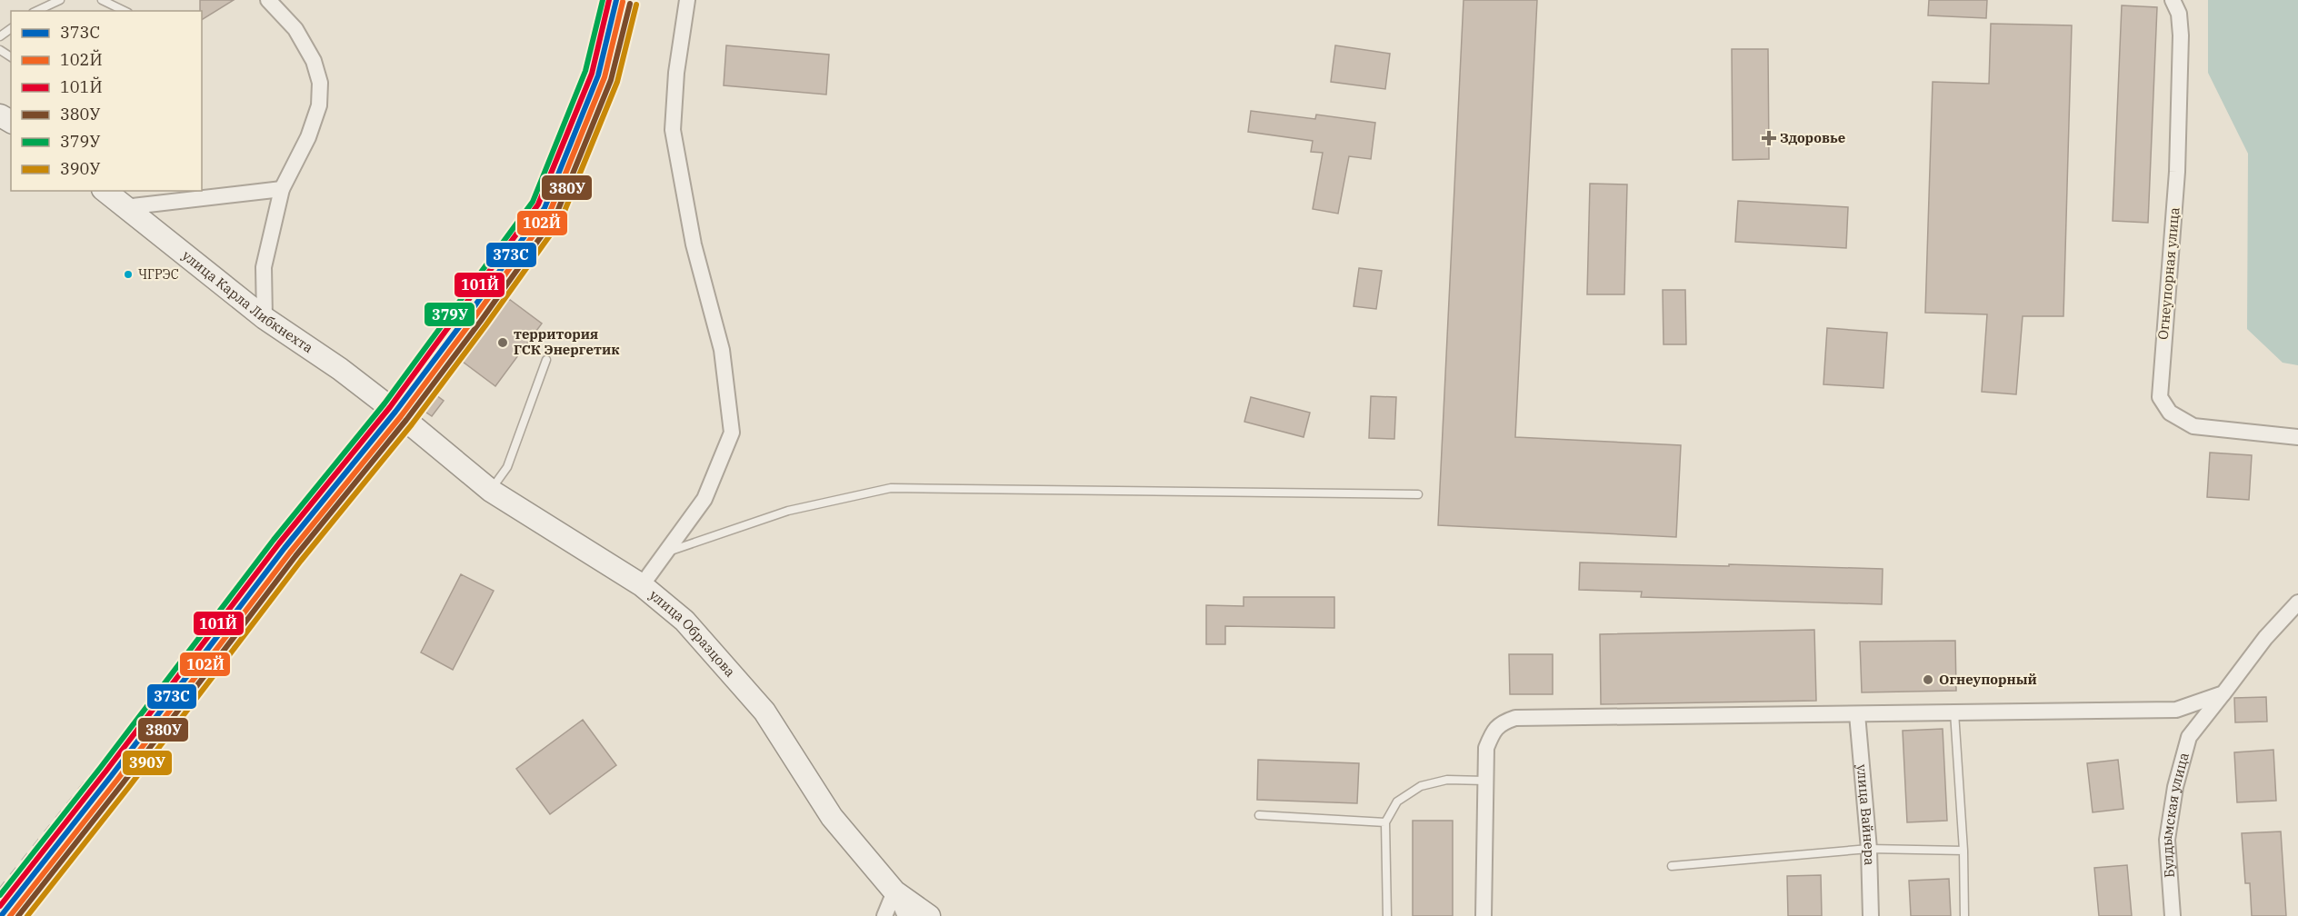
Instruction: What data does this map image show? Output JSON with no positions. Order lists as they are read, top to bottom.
{
  "streets": {
    "main road": ["улица Карла Либкнехта", "улица Образцова"],
    "street": ["Огнеупорная улица", "улица Вайнера", "Булдымская улица"]
  },
  "crossings": [
    ["улица Карла Либкнехта", "улица Образцова"]
  ],
  "places": {
    "health": ["Здоровье"],
    "other": ["ЧГРЭС", "территория ГСК Энергетик", "Огнеупорный"]
  },
  "lines": [
    "transit line 373C",
    "transit line 101Й",
    "transit line 379У",
    "transit line 102Й",
    "transit line 380У",
    "transit line 390У"
  ],
  "legend": [
    "373C",
    "102Й",
    "101Й",
    "380У",
    "379У",
    "390У"
  ]
}
